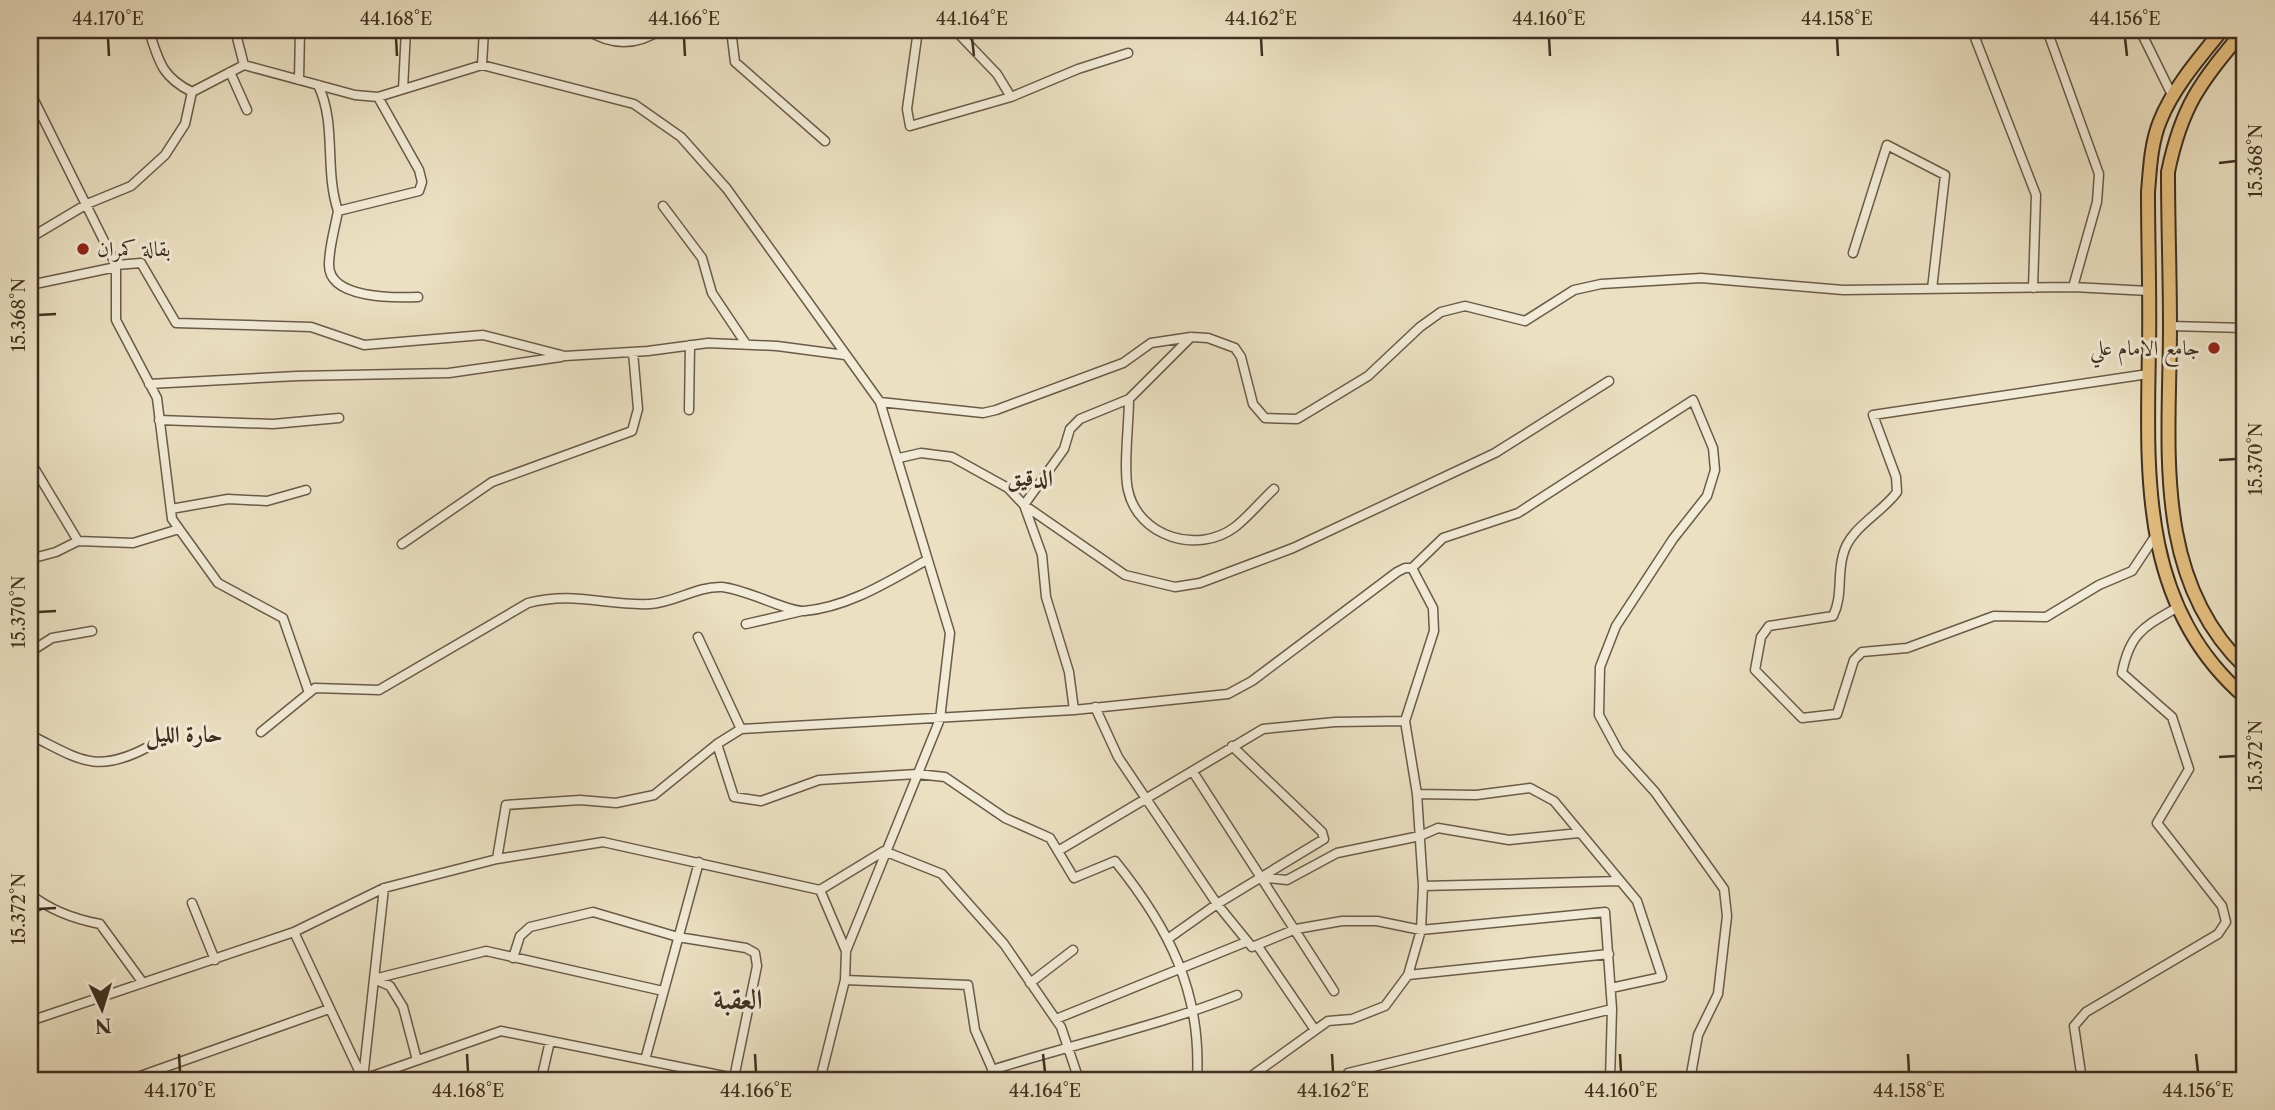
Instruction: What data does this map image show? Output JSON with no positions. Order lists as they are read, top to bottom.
{
  "districts": ["الدقيق", "حارة الليل", "العقبة"],
  "places": ["بقالة كمران", "جامع الامام علي"],
  "north": "bottom",
  "coordinates": [
    "44.170°E",
    "44.168°E",
    "44.166°E",
    "44.164°E",
    "44.162°E",
    "44.160°E",
    "44.158°E",
    "44.156°E",
    "15.368°N",
    "15.370°N",
    "15.372°N"
  ]
}
